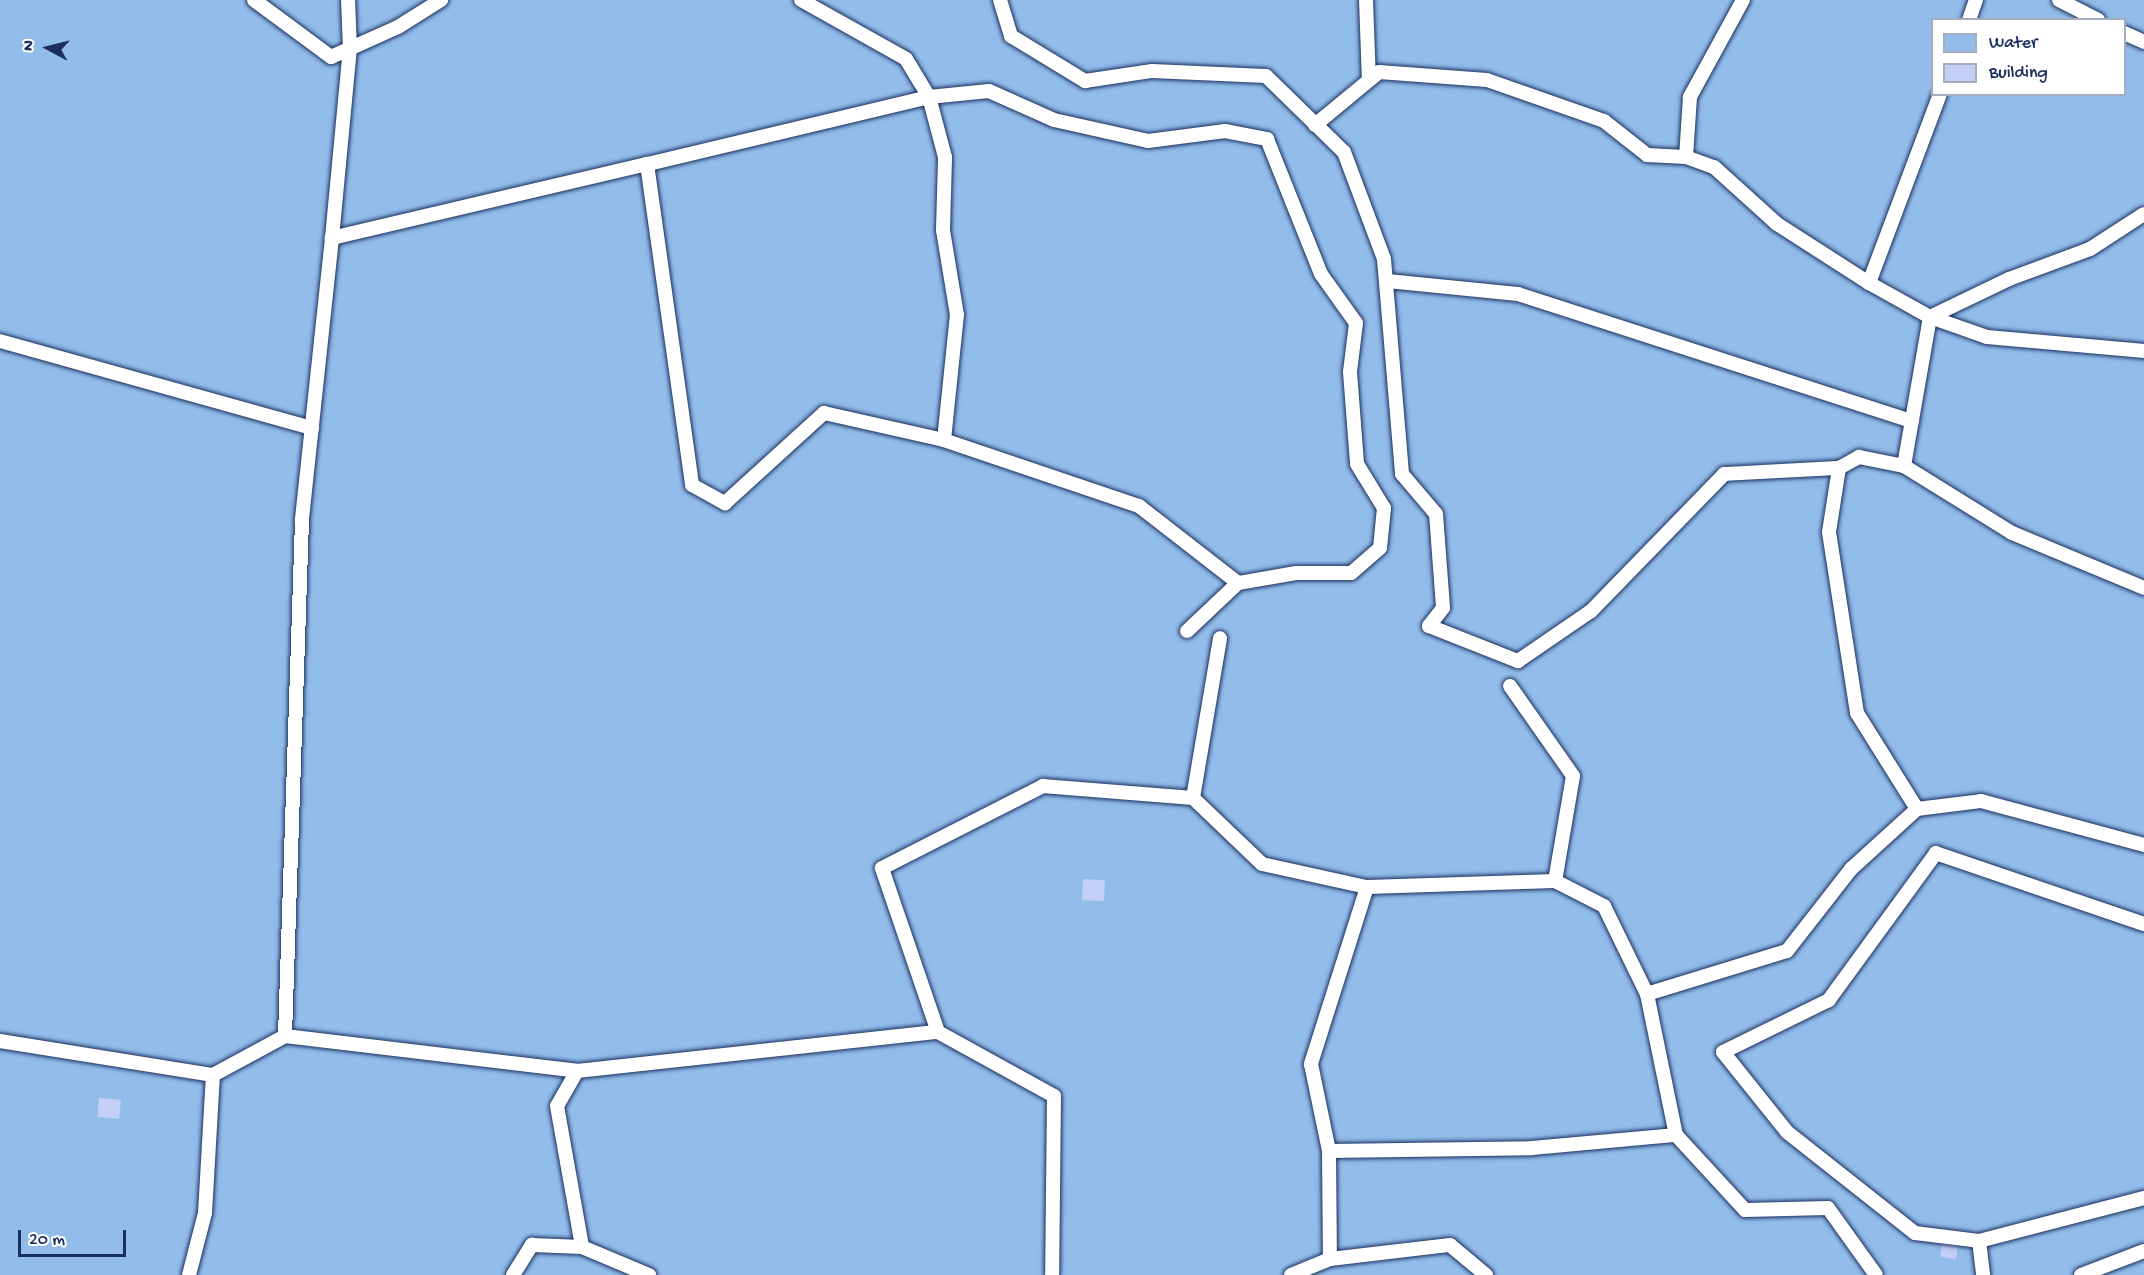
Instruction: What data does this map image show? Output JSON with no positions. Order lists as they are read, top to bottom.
{
  "legend": ["Water", "Building"],
  "scale_bar": "20 m",
  "north": "left"
}
